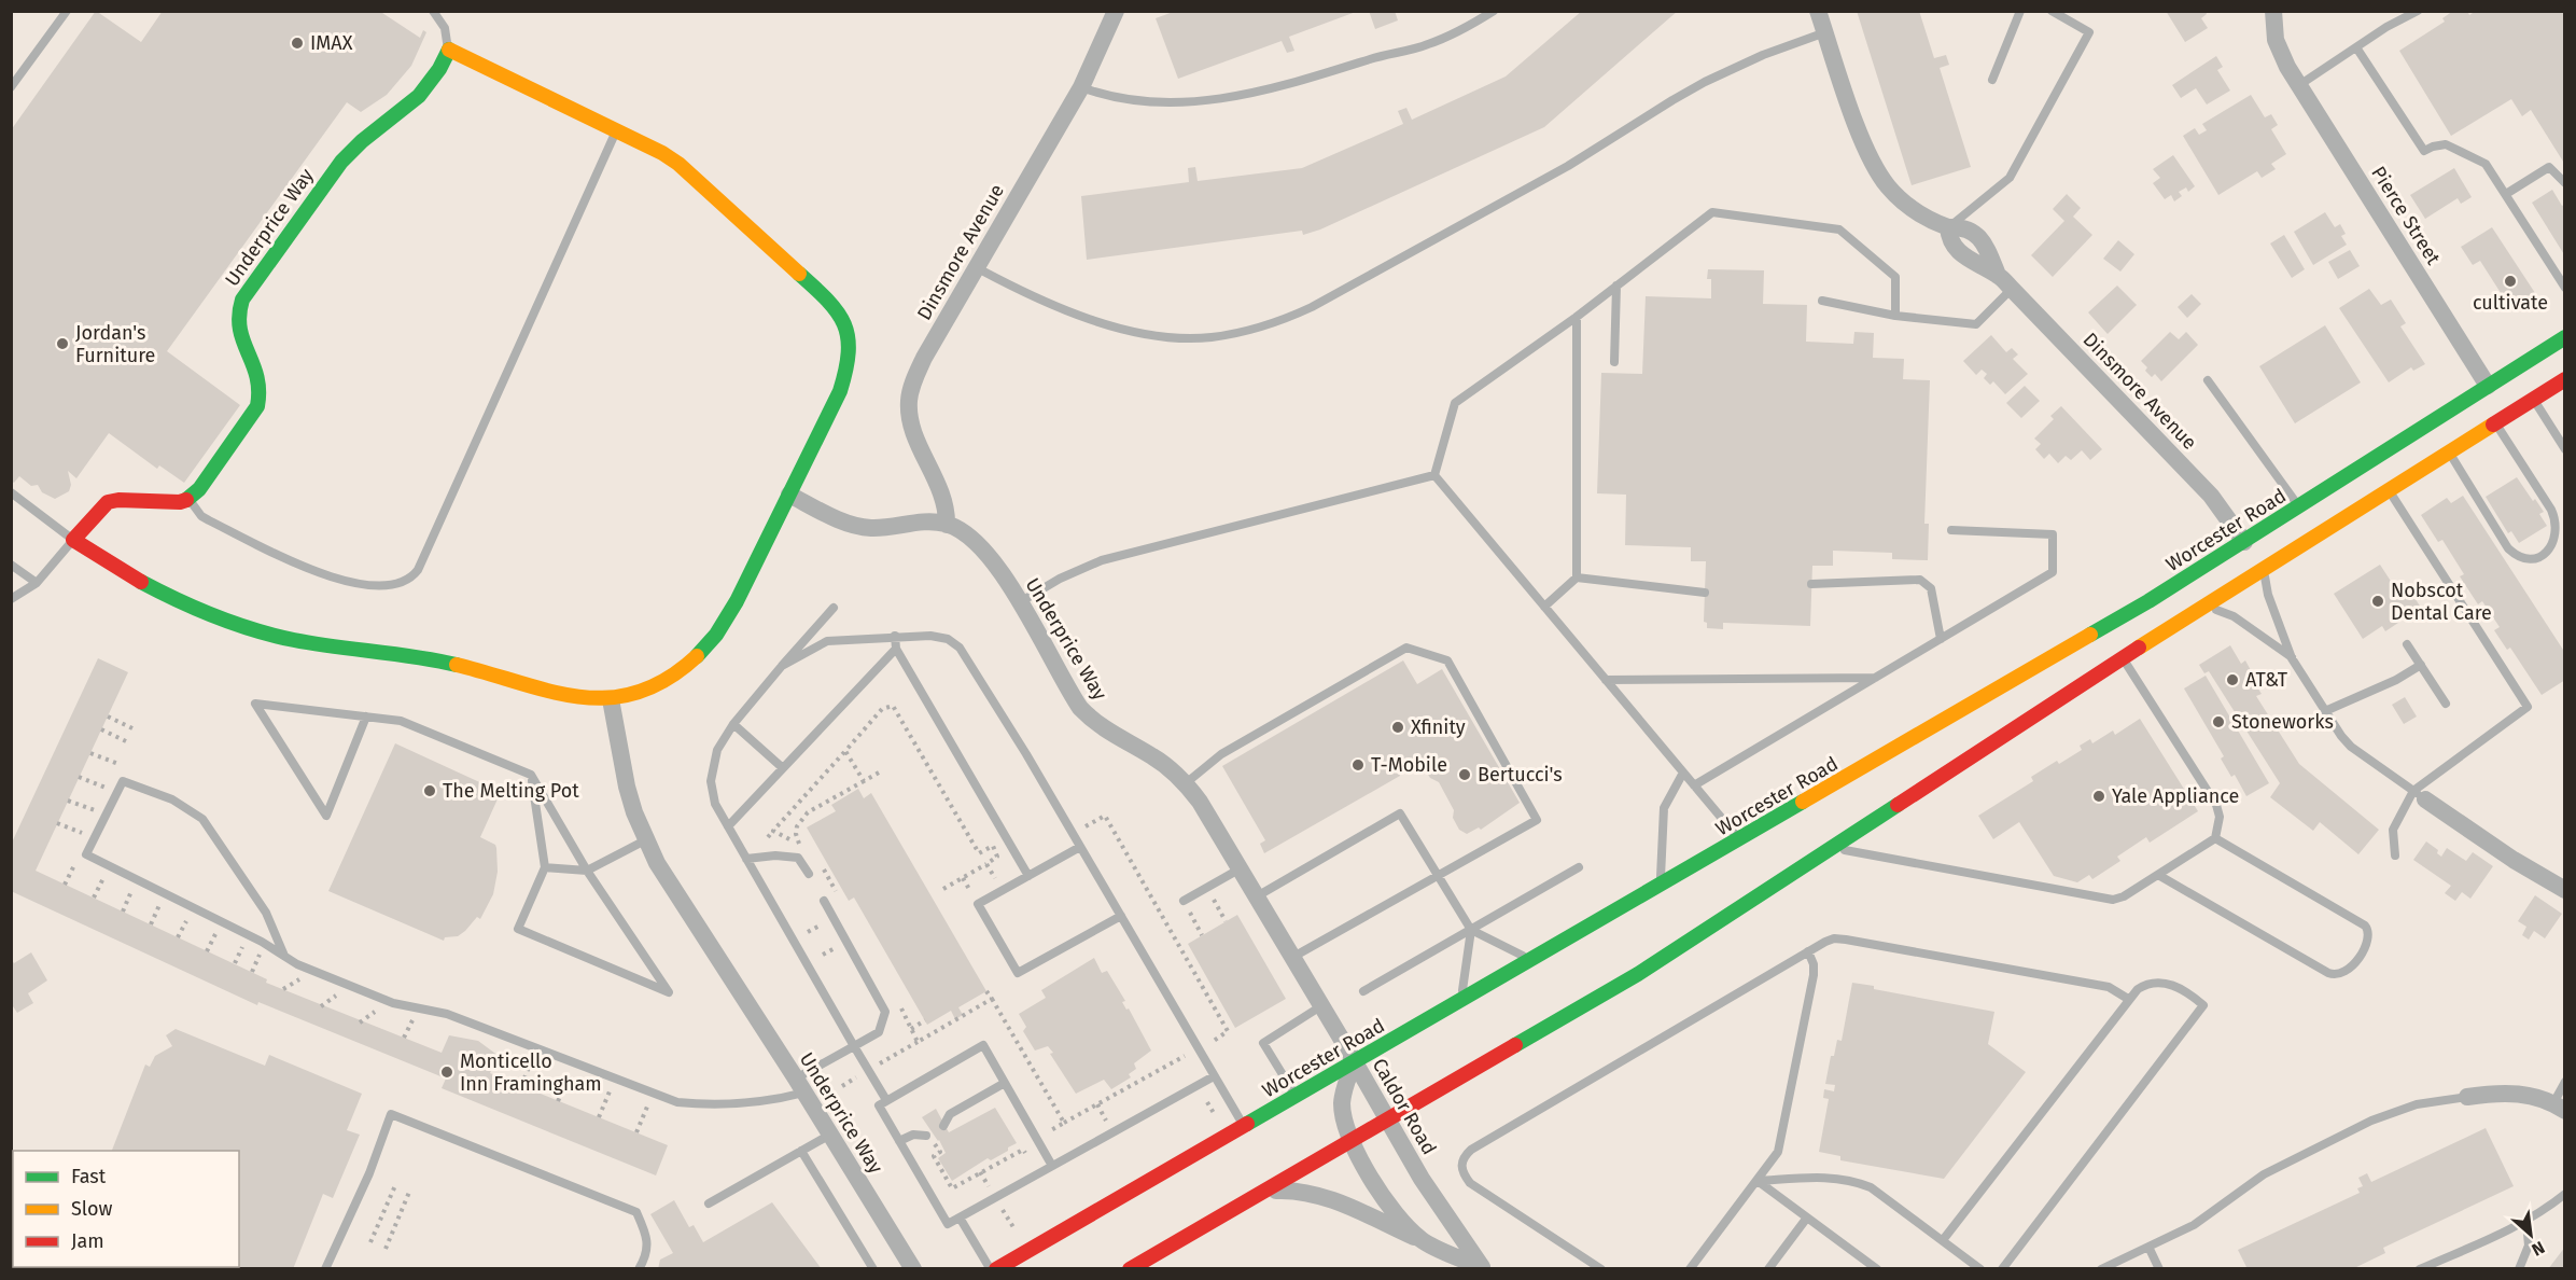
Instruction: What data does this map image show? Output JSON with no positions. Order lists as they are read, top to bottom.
{
  "streets": {
    "main road": ["Underprice Way", "Worcester Road"],
    "street": ["Pierce Street", "Dinsmore Avenue", "Caldor Road"]
  },
  "crossings": [
    ["Pierce Street", "Worcester Road"],
    ["Underprice Way", "Dinsmore Avenue"],
    ["Underprice Way", "Worcester Road"],
    ["Underprice Way", "Caldor Road"],
    ["Dinsmore Avenue", "Worcester Road"],
    ["Worcester Road", "Caldor Road"]
  ],
  "places": [
    "IMAX",
    "cultivate",
    "Jordan's Furniture",
    "Nobscot Dental Care",
    "AT&T",
    "Stoneworks",
    "Xfinity",
    "T-Mobile",
    "Bertucci's",
    "The Melting Pot",
    "Yale Appliance",
    "Monticello Inn Framingham"
  ],
  "legend": ["Fast", "Slow", "Jam"],
  "north": "bottom right"
}
